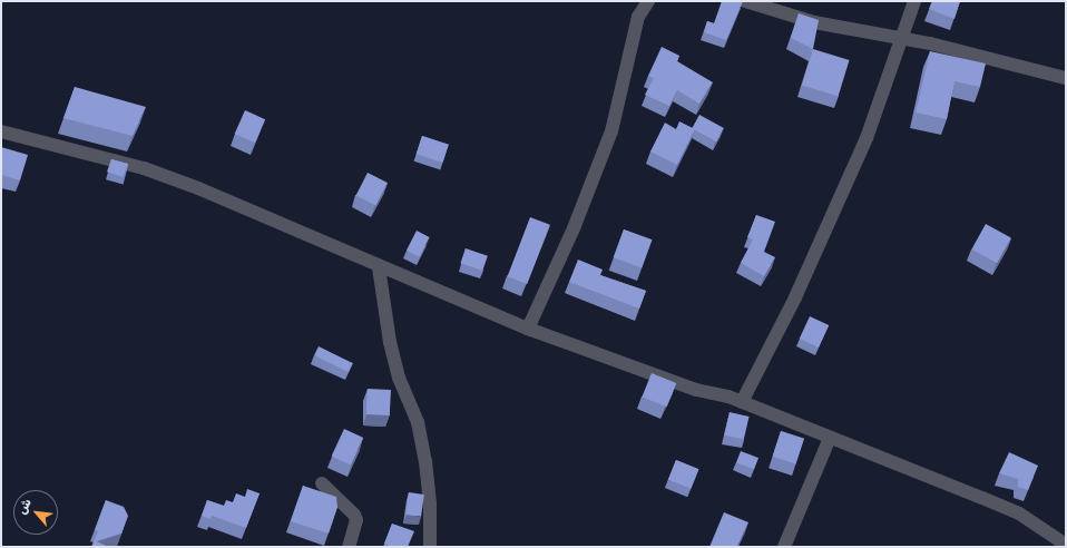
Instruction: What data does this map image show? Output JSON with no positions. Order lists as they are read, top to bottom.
{
  "north": "top left"
}
